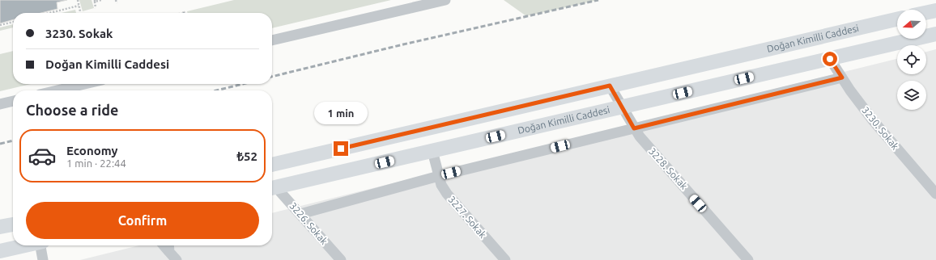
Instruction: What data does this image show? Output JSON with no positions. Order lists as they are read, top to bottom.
{
  "streets": {
    "main road": ["Doğan Kimilli Caddesi"],
    "street": [
      "3230. Sokak",
      "3228. Sokak",
      "3227. Sokak",
      "3226. Sokak"
    ]
  },
  "crossings": [
    ["Doğan Kimilli Caddesi", "3230. Sokak"],
    ["Doğan Kimilli Caddesi", "3228. Sokak"],
    ["Doğan Kimilli Caddesi", "3227. Sokak"],
    ["Doğan Kimilli Caddesi", "3226. Sokak"]
  ],
  "north": "left",
  "page": {
    "banner": ["3230. Sokak", "Doğan Kimilli Caddesi"],
    "heading": "Choose a ride",
    "bubble": "1 min",
    "list": [
      {
        "name": "Economy",
        "note": "1 min · 22:44",
        "value": "₺52"
      }
    ],
    "buttons": "Confirm"
  }
}
